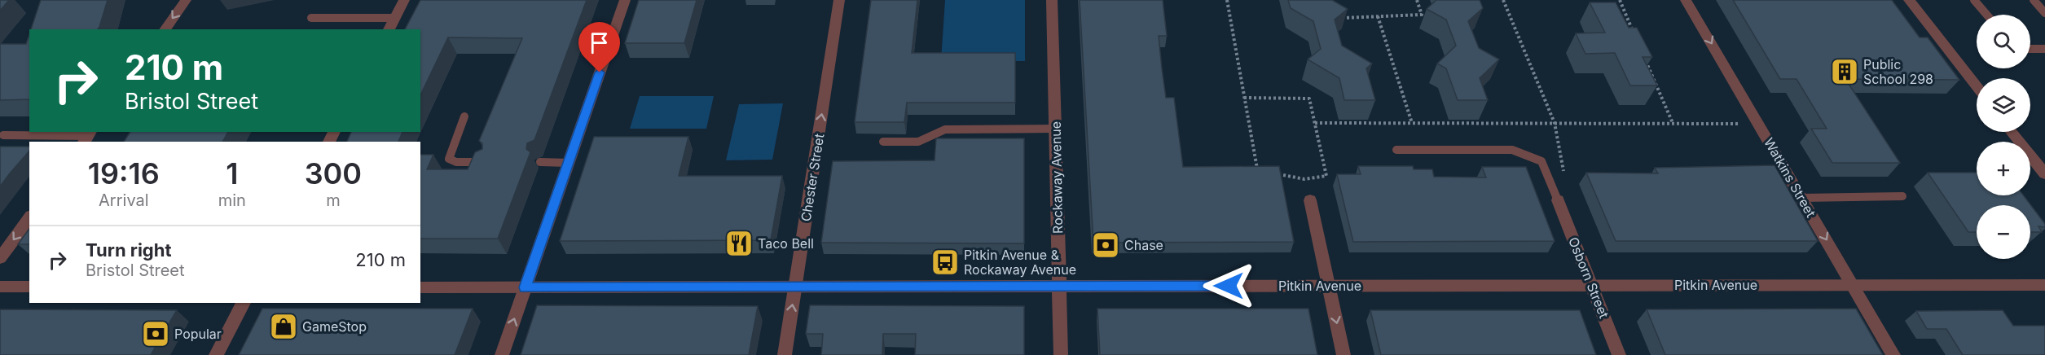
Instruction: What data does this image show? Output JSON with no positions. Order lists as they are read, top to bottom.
{
  "streets": {
    "street": [
      "Chester Street",
      "Rockaway Avenue",
      "Watkins Street",
      "Osborn Street",
      "Pitkin Avenue"
    ]
  },
  "crossings": [
    ["Chester Street", "Pitkin Avenue"],
    ["Rockaway Avenue", "Pitkin Avenue"],
    ["Watkins Street", "Pitkin Avenue"],
    ["Osborn Street", "Pitkin Avenue"]
  ],
  "one_way": ["Chester Street", "Watkins Street"],
  "places": {
    "building": ["Public School 298"],
    "restaurant": ["Taco Bell"],
    "bank": ["Chase", "Popular"],
    "bus stop": ["Pitkin Avenue & Rockaway Avenue"],
    "shop": ["GameStop"]
  },
  "page": {
    "map_buttons": ["+", "−"],
    "turn": ["210 m", "Bristol Street"],
    "eta": [
      "19:16",
      "Arrival",
      "1",
      "min",
      "300",
      "m"
    ],
    "list": [
      {
        "name": "Turn right",
        "note": "Bristol Street",
        "value": "210 m"
      }
    ]
  }
}
